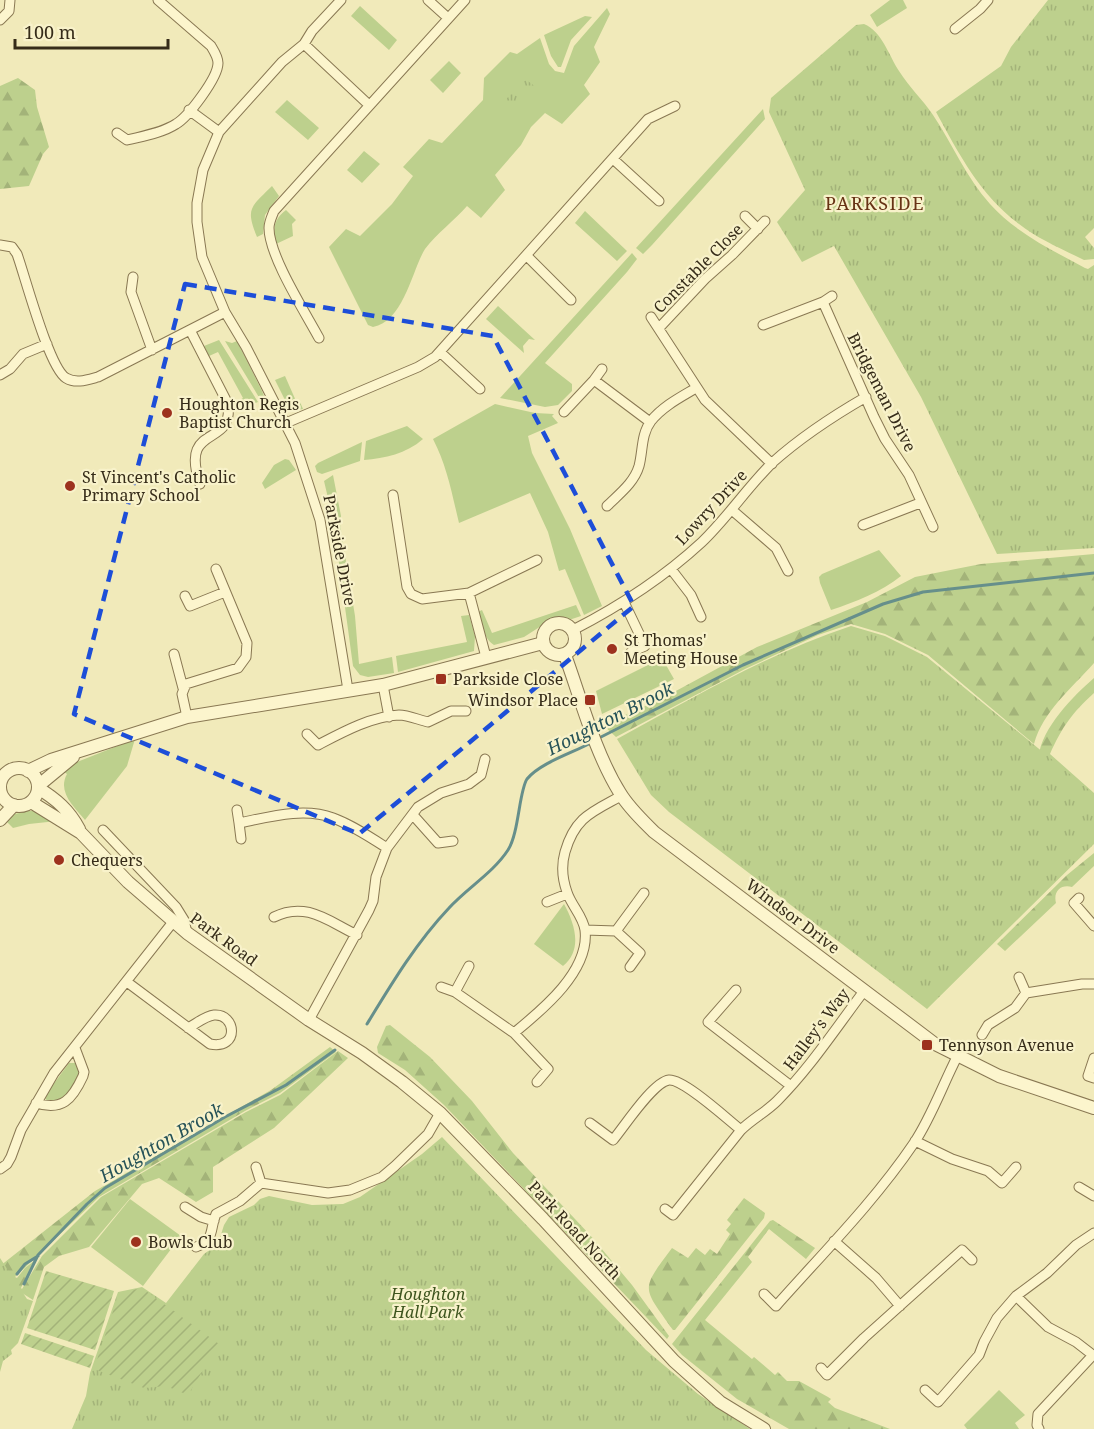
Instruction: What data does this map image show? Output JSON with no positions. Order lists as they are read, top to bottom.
{
  "streets": {
    "street": [
      "Constable Close",
      "Bridgeman Drive",
      "Lowry Drive",
      "Parkside Drive",
      "Windsor Drive",
      "Park Road",
      "Halley's Way",
      "Park Road North"
    ]
  },
  "crossings": [
    ["Bridgeman Drive", "Lowry Drive"],
    ["Lowry Drive", "Windsor Drive"],
    ["Windsor Drive", "Halley's Way"],
    ["Park Road", "Park Road North"]
  ],
  "districts": ["PARKSIDE"],
  "water": ["Houghton Brook"],
  "parks": ["Houghton Hall Park"],
  "places": {
    "other": [
      "Houghton Regis Baptist Church",
      "St Vincent's Catholic Primary School",
      "St Thomas' Meeting House",
      "Chequers",
      "Bowls Club"
    ],
    "transit": ["Parkside Close", "Windsor Place", "Tennyson Avenue"]
  },
  "scale_bar": "100 m"
}
